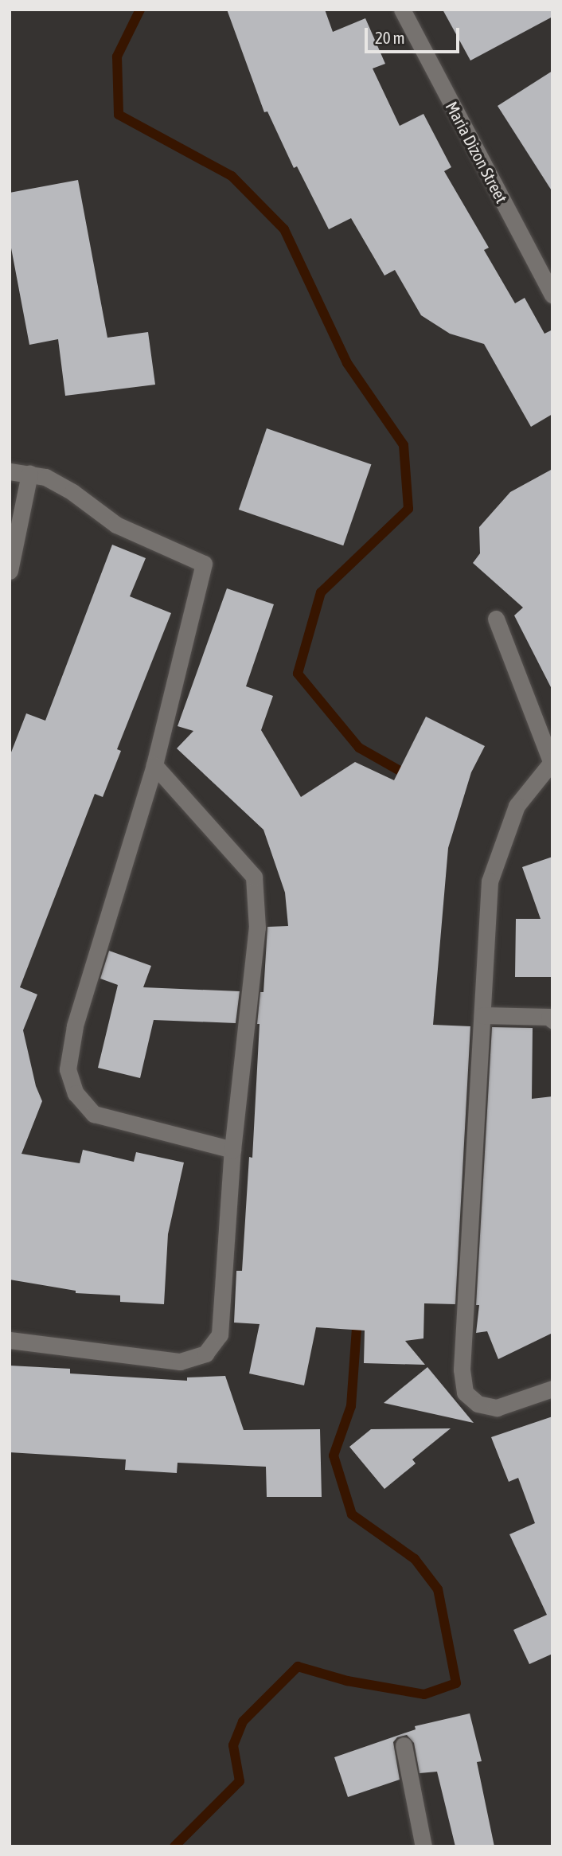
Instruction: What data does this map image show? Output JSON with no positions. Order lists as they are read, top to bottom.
{
  "streets": {
    "street": ["Maria Dizon Street"]
  },
  "scale_bar": "20 m"
}
